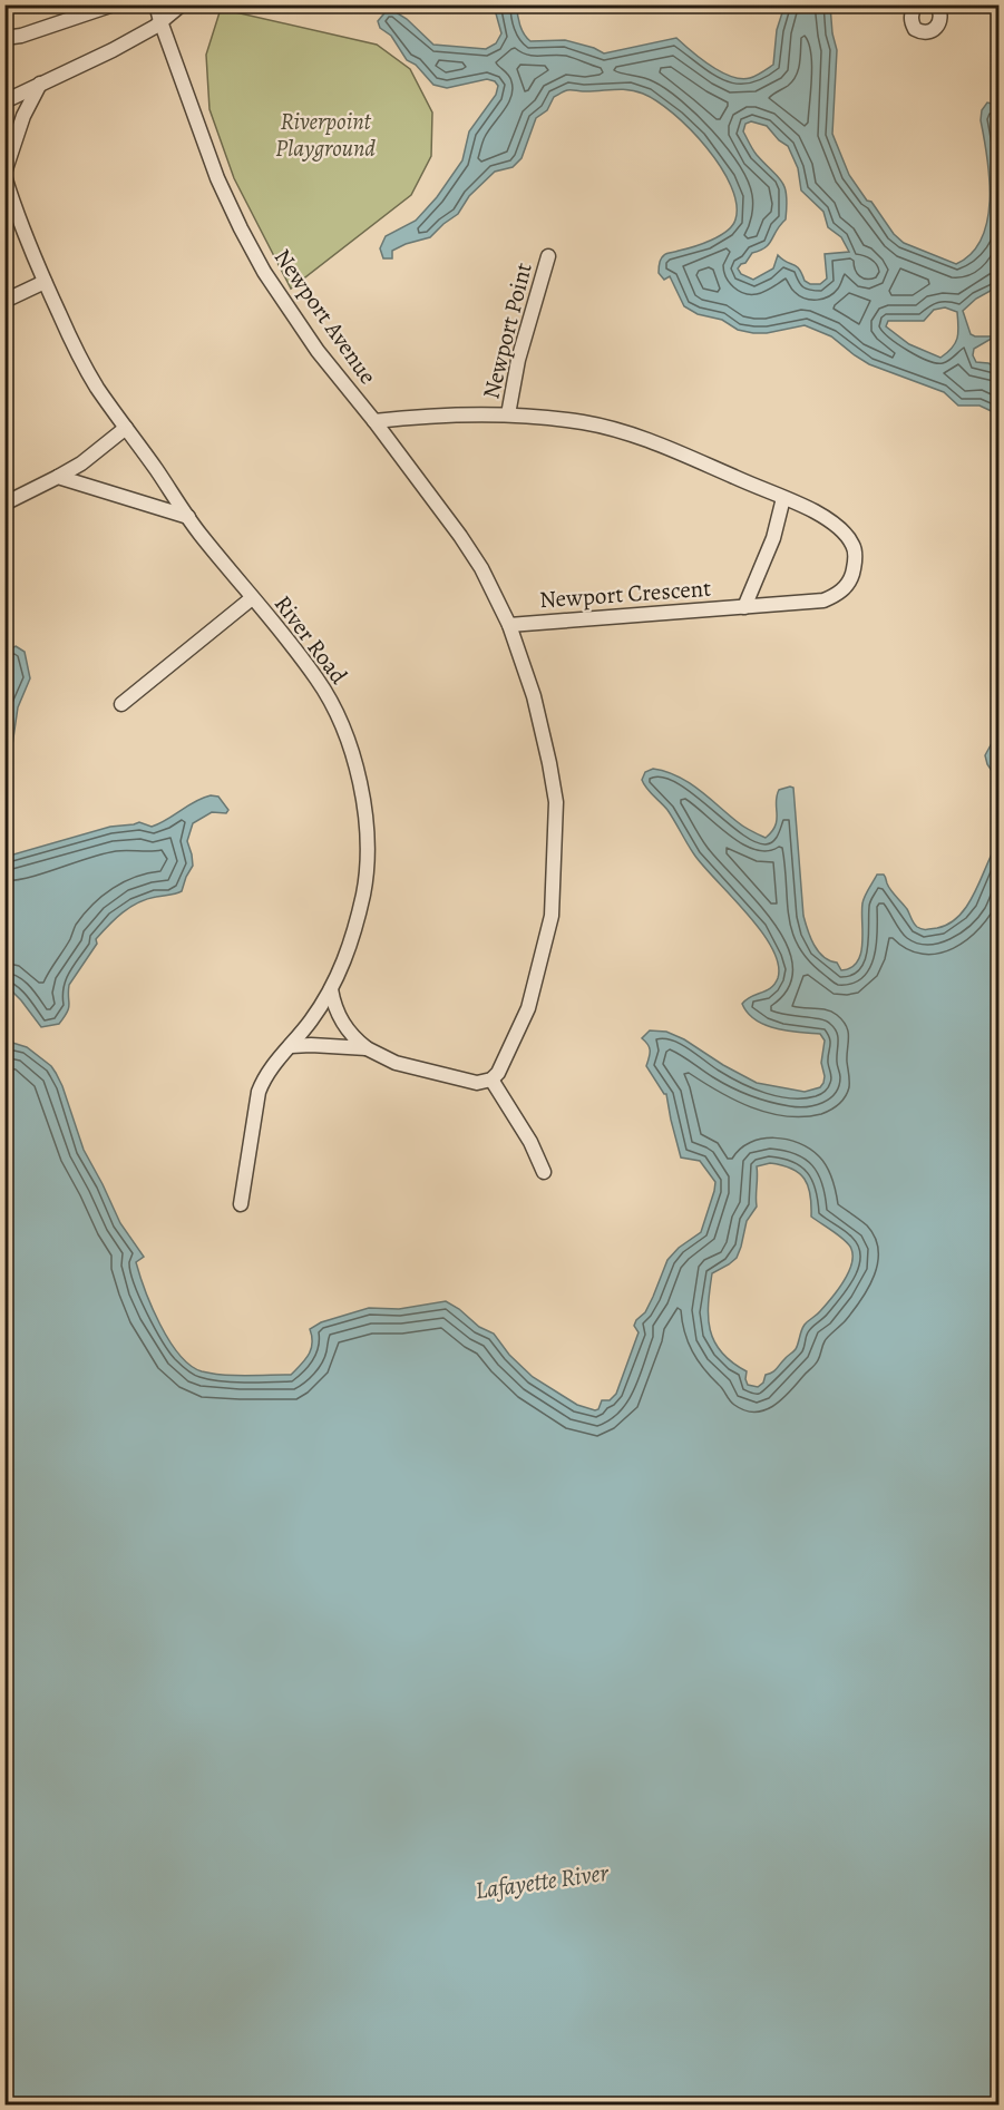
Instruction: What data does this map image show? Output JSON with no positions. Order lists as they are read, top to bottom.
{
  "streets": {
    "street": [
      "Newport Avenue",
      "Newport Point",
      "Newport Crescent",
      "River Road"
    ]
  },
  "crossings": [
    ["Newport Avenue", "Newport Crescent"],
    ["Newport Point", "Newport Crescent"]
  ],
  "water": ["Lafayette River"],
  "parks": ["Riverpoint Playground"]
}
